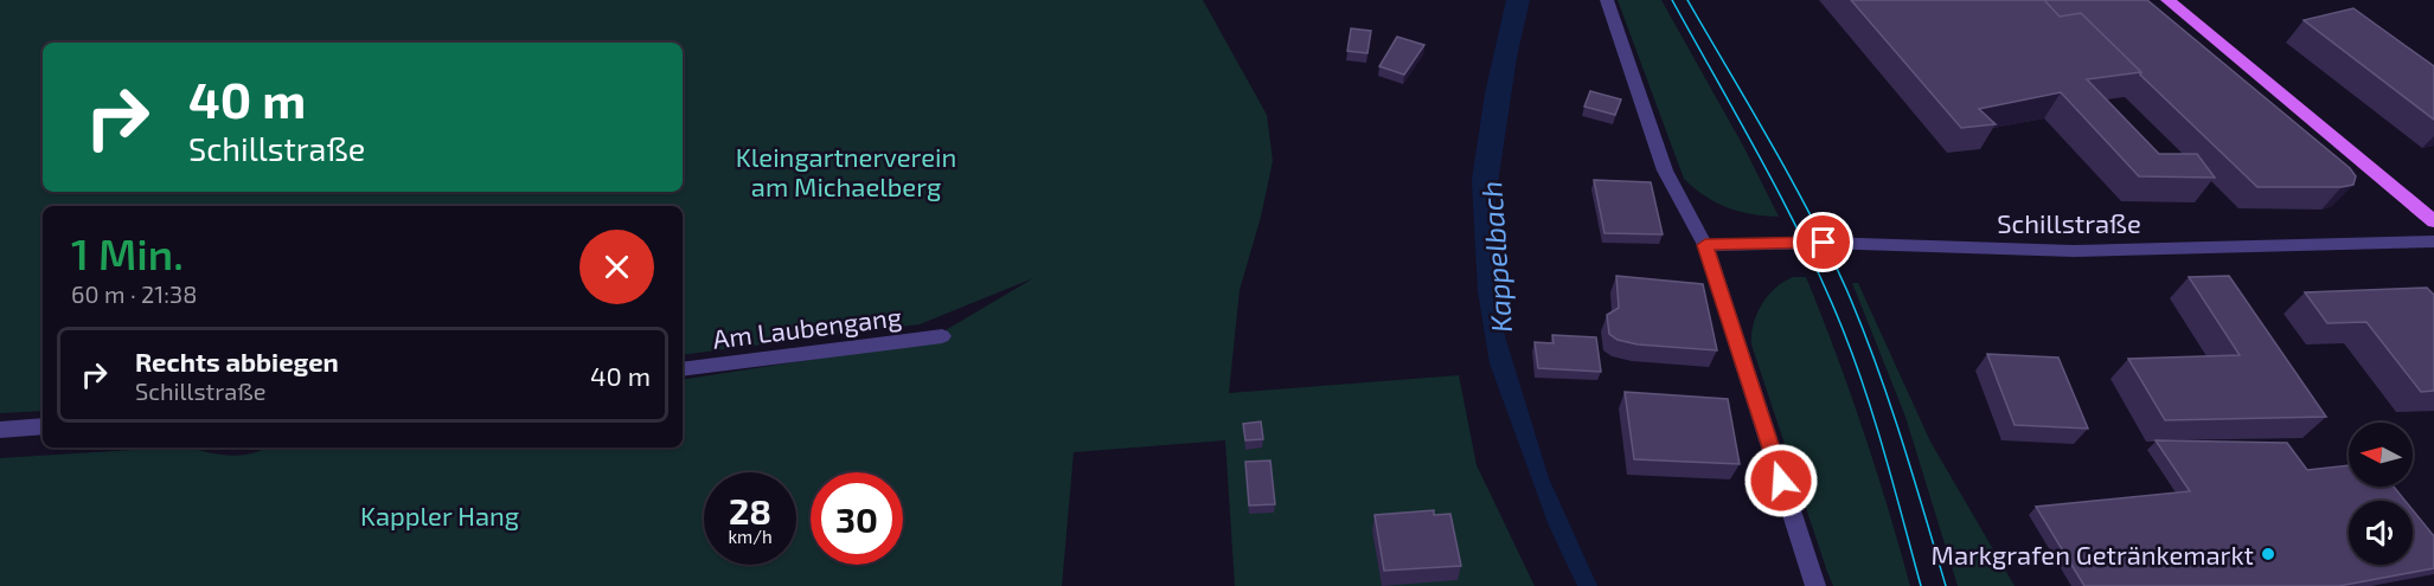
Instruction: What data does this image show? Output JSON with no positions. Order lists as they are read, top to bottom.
{
  "streets": {
    "street": ["Schillstraße", "Am Laubengang"]
  },
  "water": ["Kappelbach"],
  "parks": ["Kleingartnerverein am Michaelberg", "Kappler Hang"],
  "places": ["Markgrafen Getränkemarkt"],
  "north": "left",
  "page": {
    "turn": ["40 m", "Schillstraße"],
    "heading": ["1 Min.", "60 m · 21:38"],
    "list": [
      {
        "name": "Rechts abbiegen",
        "note": "Schillstraße",
        "value": "40 m"
      }
    ],
    "speed": "28 km/h",
    "limit": "30"
  }
}
